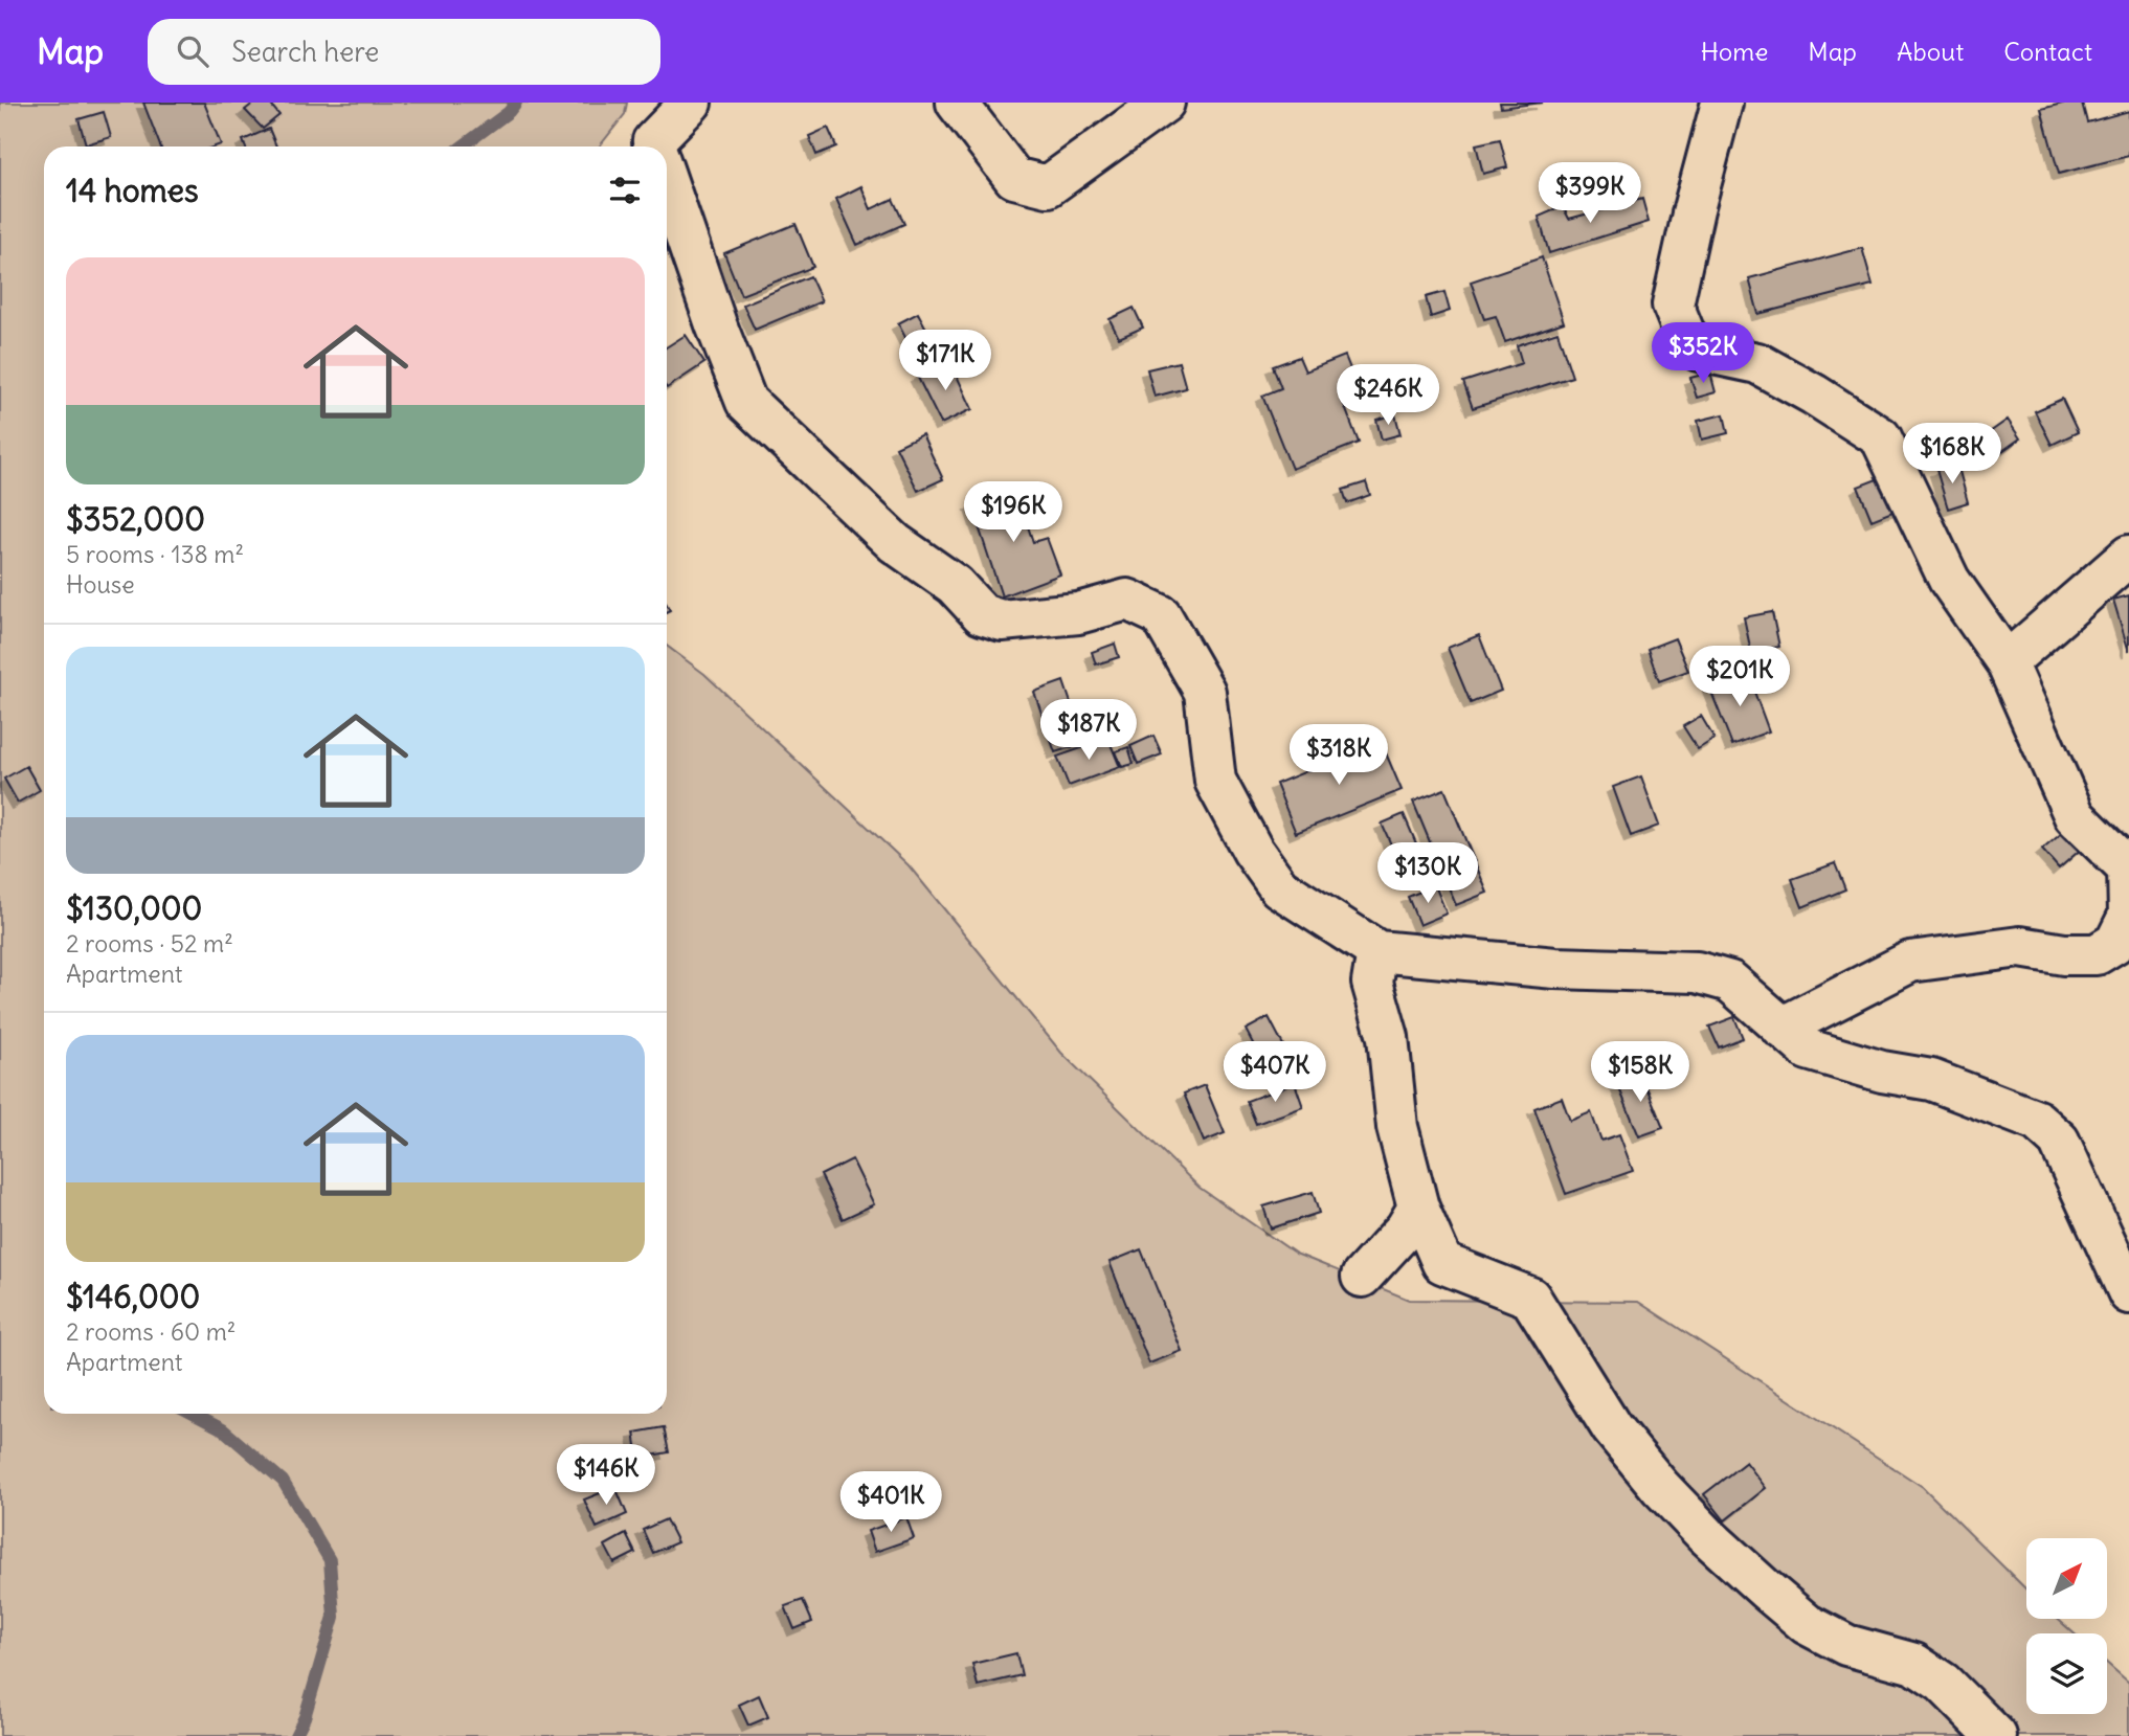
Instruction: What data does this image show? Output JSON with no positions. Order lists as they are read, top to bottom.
{
  "north": "top right",
  "page": {
    "header": "Map",
    "search": "Search here",
    "nav": [
      "Home",
      "Map",
      "About",
      "Contact"
    ],
    "heading": "14 homes",
    "price": [
      "$399K",
      "$352K",
      "$171K",
      "$246K",
      "$168K",
      "$196K",
      "$201K",
      "$187K",
      "$318K",
      "$130K",
      "$407K",
      "$158K",
      "$146K",
      "$401K"
    ],
    "list": [
      {
        "name": "$352,000",
        "note": "5 rooms · 138 m² · House"
      },
      {
        "name": "$130,000",
        "note": "2 rooms · 52 m² · Apartment"
      },
      {
        "name": "$146,000",
        "note": "2 rooms · 60 m² · Apartment"
      }
    ]
  }
}
